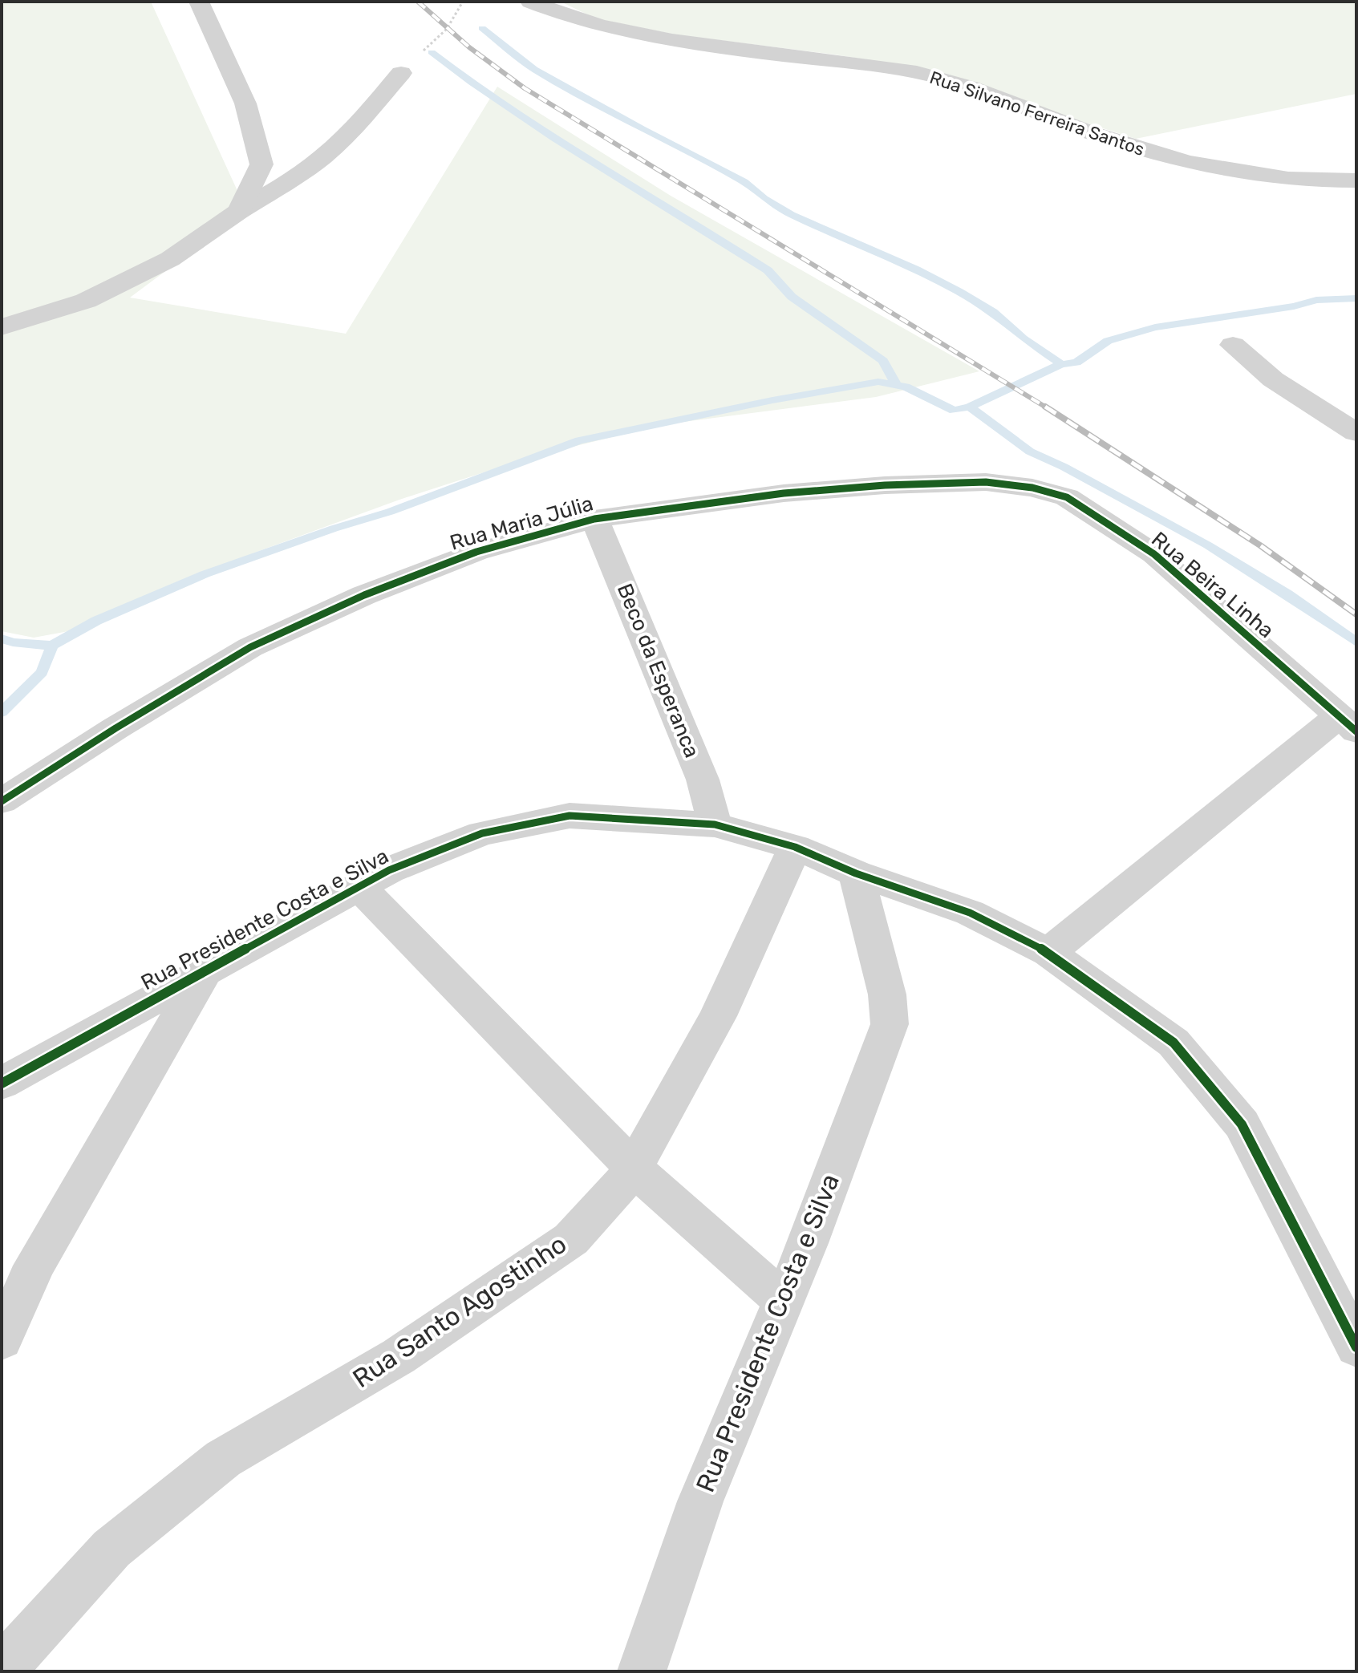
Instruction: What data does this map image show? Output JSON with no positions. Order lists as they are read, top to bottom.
{
  "streets": {
    "street": [
      "Rua Silvano Ferreira Santos",
      "Rua Maria Júlia",
      "Rua Beira Linha",
      "Beco da Esperanca",
      "Rua Presidente Costa e Silva",
      "Rua Santo Agostinho"
    ]
  },
  "crossings": [
    ["Rua Maria Júlia", "Rua Beira Linha"],
    ["Rua Maria Júlia", "Beco da Esperanca"],
    ["Beco da Esperanca", "Rua Presidente Costa e Silva"],
    ["Rua Presidente Costa e Silva", "Rua Santo Agostinho"]
  ]
}
